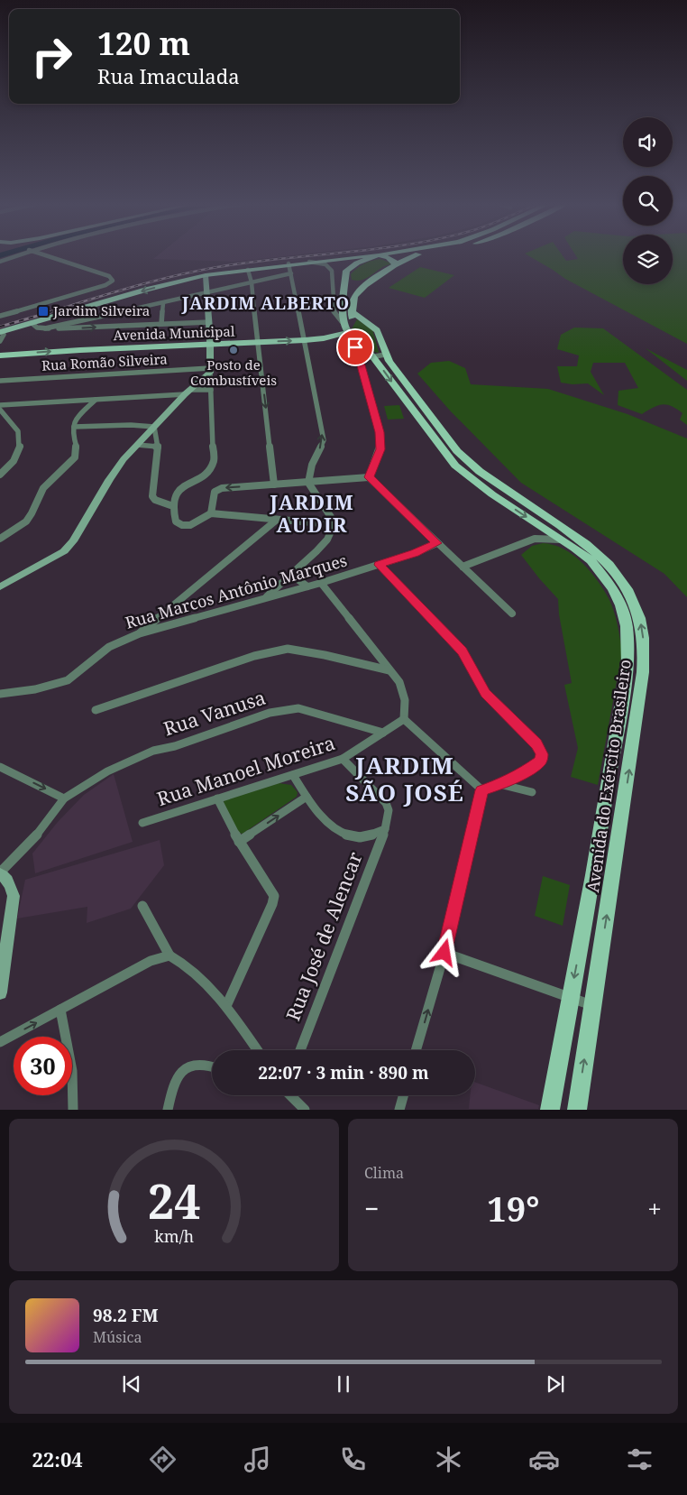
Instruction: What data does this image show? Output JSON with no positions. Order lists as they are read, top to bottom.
{
  "streets": {
    "main road": ["Avenida Municipal", "Avenida do Exército Brasileiro"],
    "street": [
      "Rua Romão Silveira",
      "Rua Marcos Antônio Marques",
      "Rua Vanusa",
      "Rua Manoel Moreira",
      "Rua José de Alencar"
    ]
  },
  "crossings": [
    ["Avenida Municipal", "Avenida do Exército Brasileiro"],
    ["Rua Vanusa", "Rua Manoel Moreira"],
    ["Rua Manoel Moreira", "Rua José de Alencar"]
  ],
  "districts": ["JARDIM ALBERTO", "JARDIM AUDIR", "JARDIM SÃO JOSÉ"],
  "places": {
    "transit": ["Jardim Silveira"],
    "other": ["Posto de Combustíveis"]
  },
  "page": {
    "turn": ["120 m", "Rua Imaculada"],
    "limit": "30",
    "trip": "22:07 · 3 min · 890 m",
    "tile": "Clima",
    "heat": ["−", "19°", "+"],
    "song": ["98.2 FM", "Música"],
    "tabs": "22:04",
    "gauge": ["24", "km/h"]
  }
}
